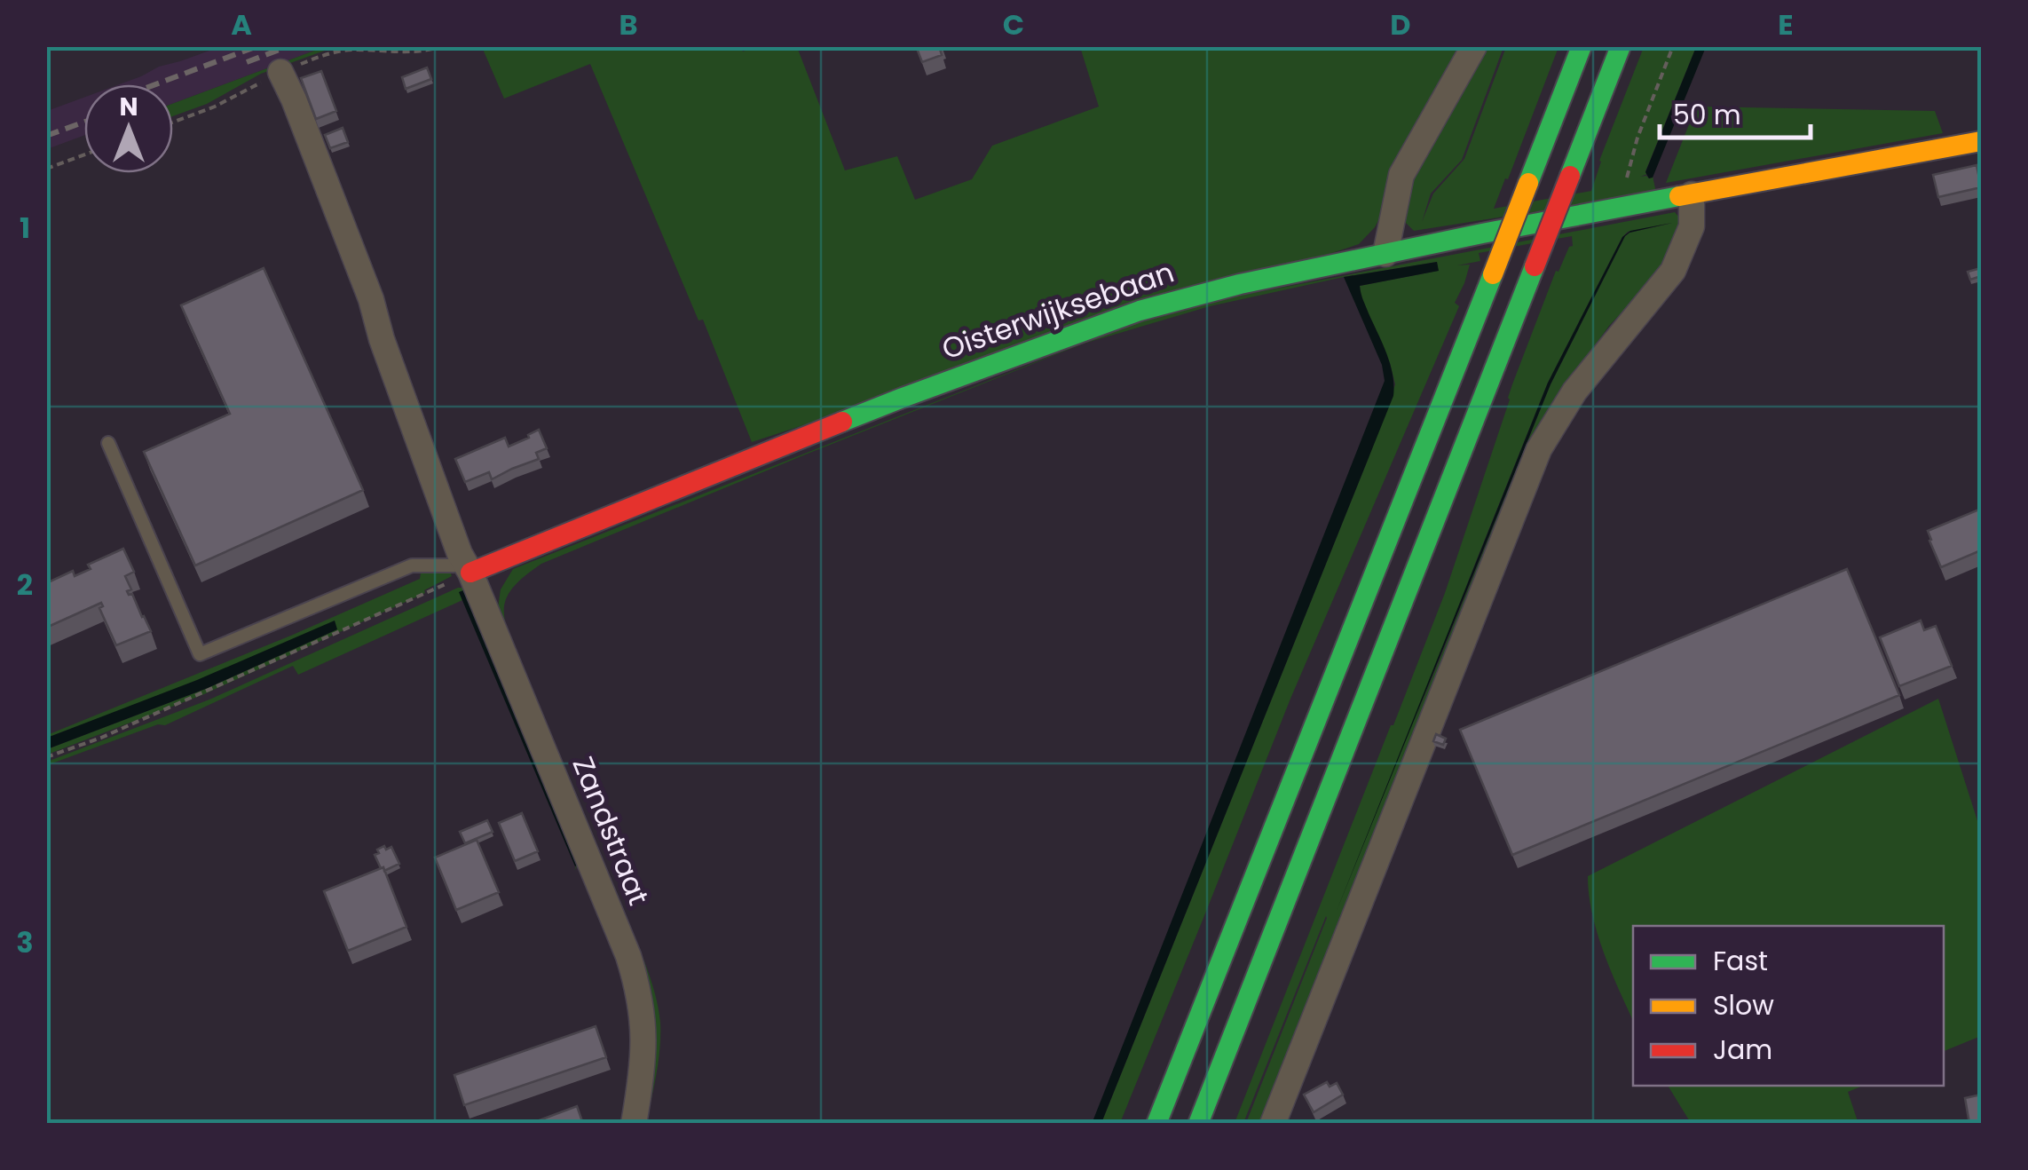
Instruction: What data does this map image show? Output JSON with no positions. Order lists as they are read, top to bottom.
{
  "streets": {
    "main road": ["Oisterwijksebaan"],
    "street": ["Zandstraat"]
  },
  "crossings": [
    ["Oisterwijksebaan", "Zandstraat"]
  ],
  "legend": ["Fast", "Slow", "Jam"],
  "scale_bar": "50 m",
  "north": "top",
  "grid": {
    "columns": [
      "A",
      "B",
      "C",
      "D",
      "E"
    ],
    "rows": ["1", "2", "3"]
  }
}
